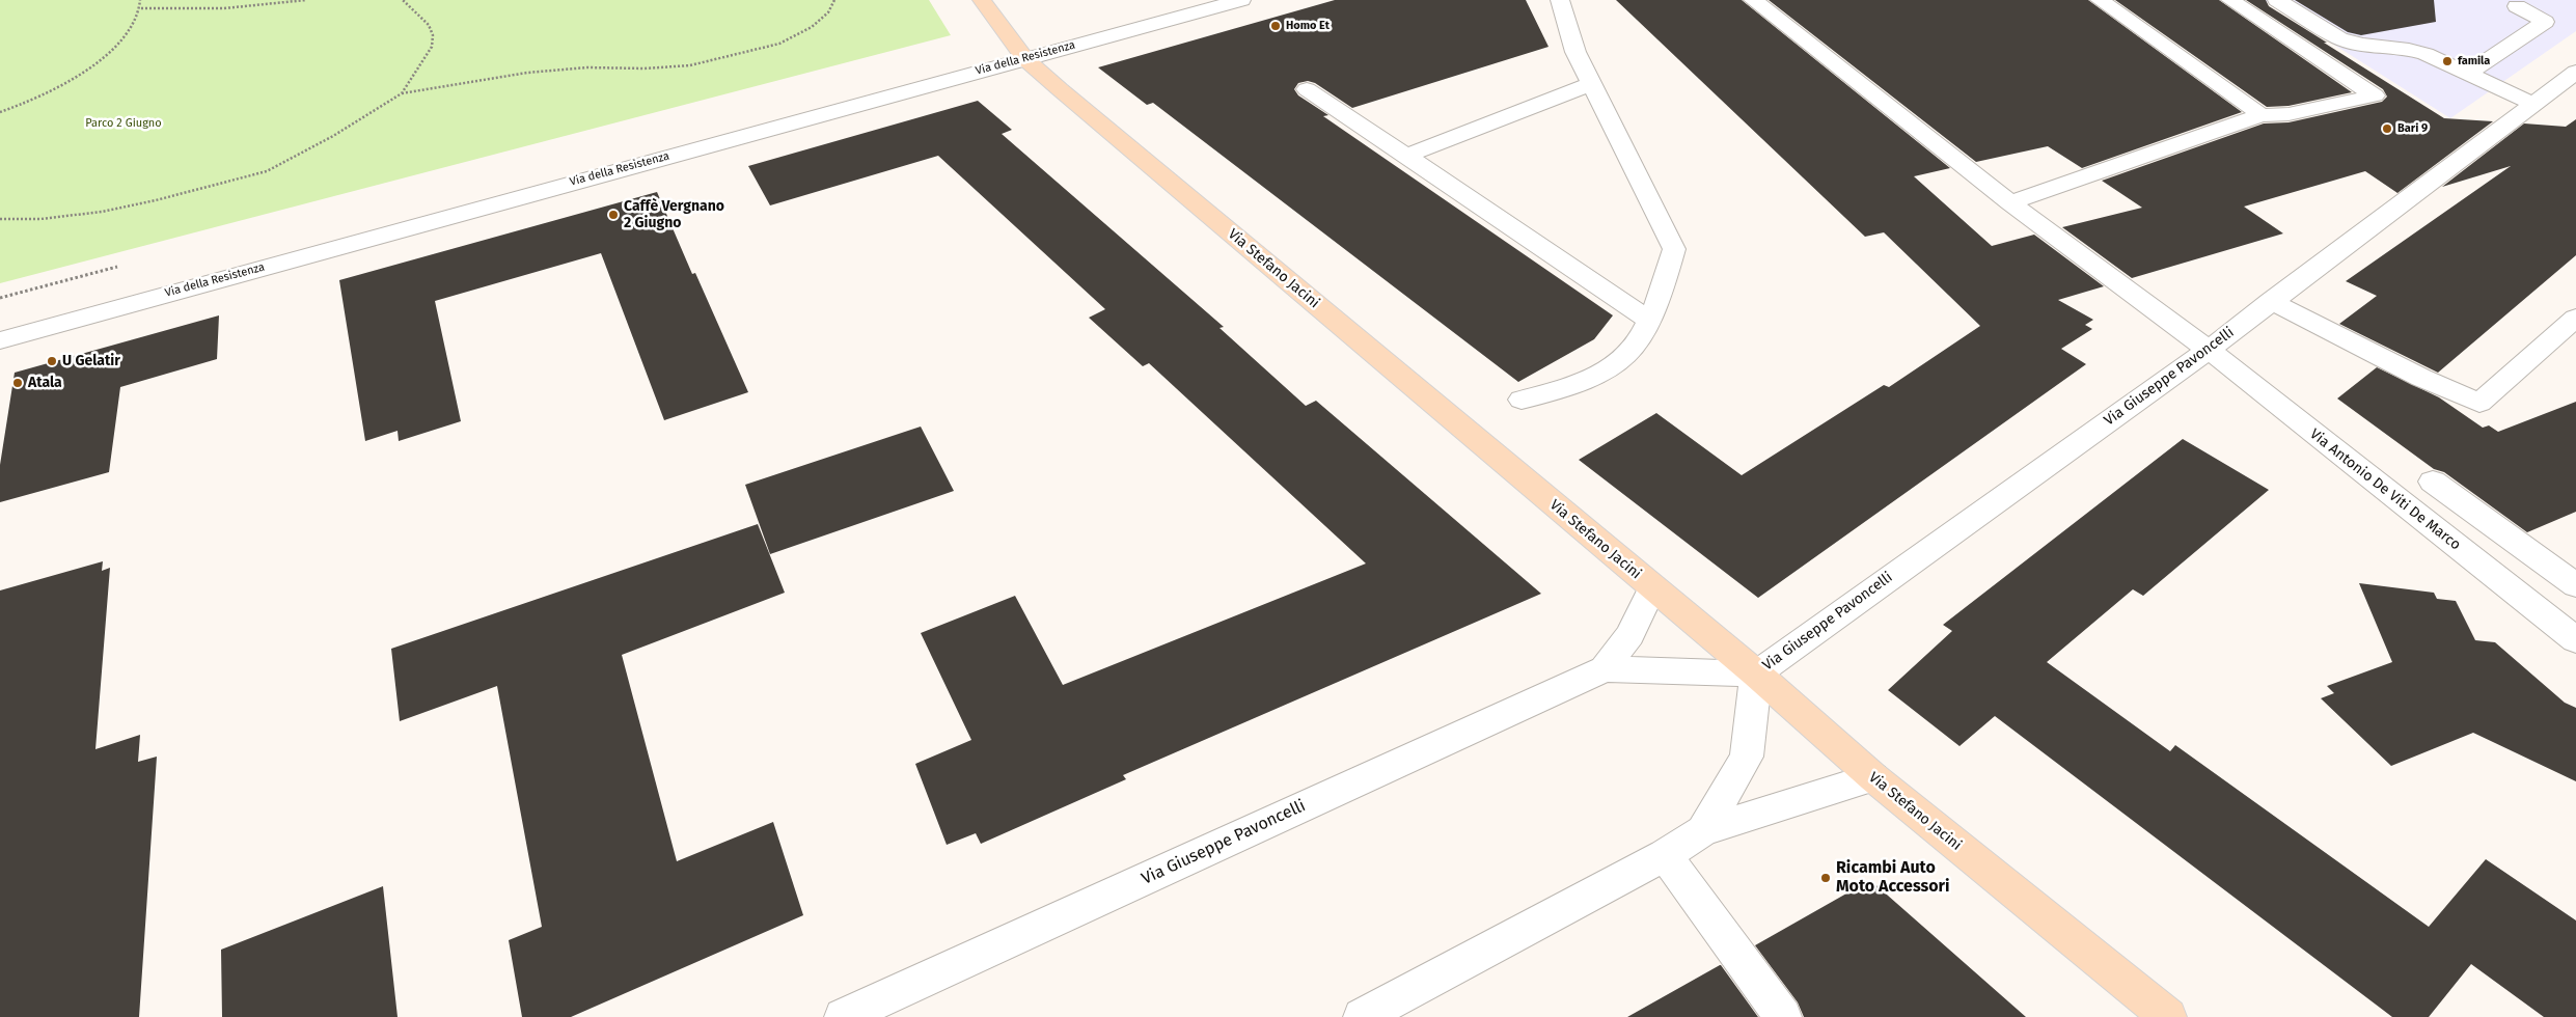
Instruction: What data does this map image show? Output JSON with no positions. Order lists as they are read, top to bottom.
{
  "streets": {
    "main road": ["Via Stefano Jacini"],
    "street": ["Via della Resistenza", "Via Giuseppe Pavoncelli", "Via Antonio De Viti De Marco"]
  },
  "crossings": [
    ["Via della Resistenza", "Via Stefano Jacini"],
    ["Via Stefano Jacini", "Via Giuseppe Pavoncelli"],
    ["Via Giuseppe Pavoncelli", "Via Antonio De Viti De Marco"]
  ],
  "parks": ["Parco 2 Giugno"],
  "places": [
    "Homo Et",
    "famila",
    "Bari 9",
    "Caffè Vergnano 2 Giugno",
    "U Gelatir",
    "Atala",
    "Ricambi Auto Moto Accessori"
  ]
}
